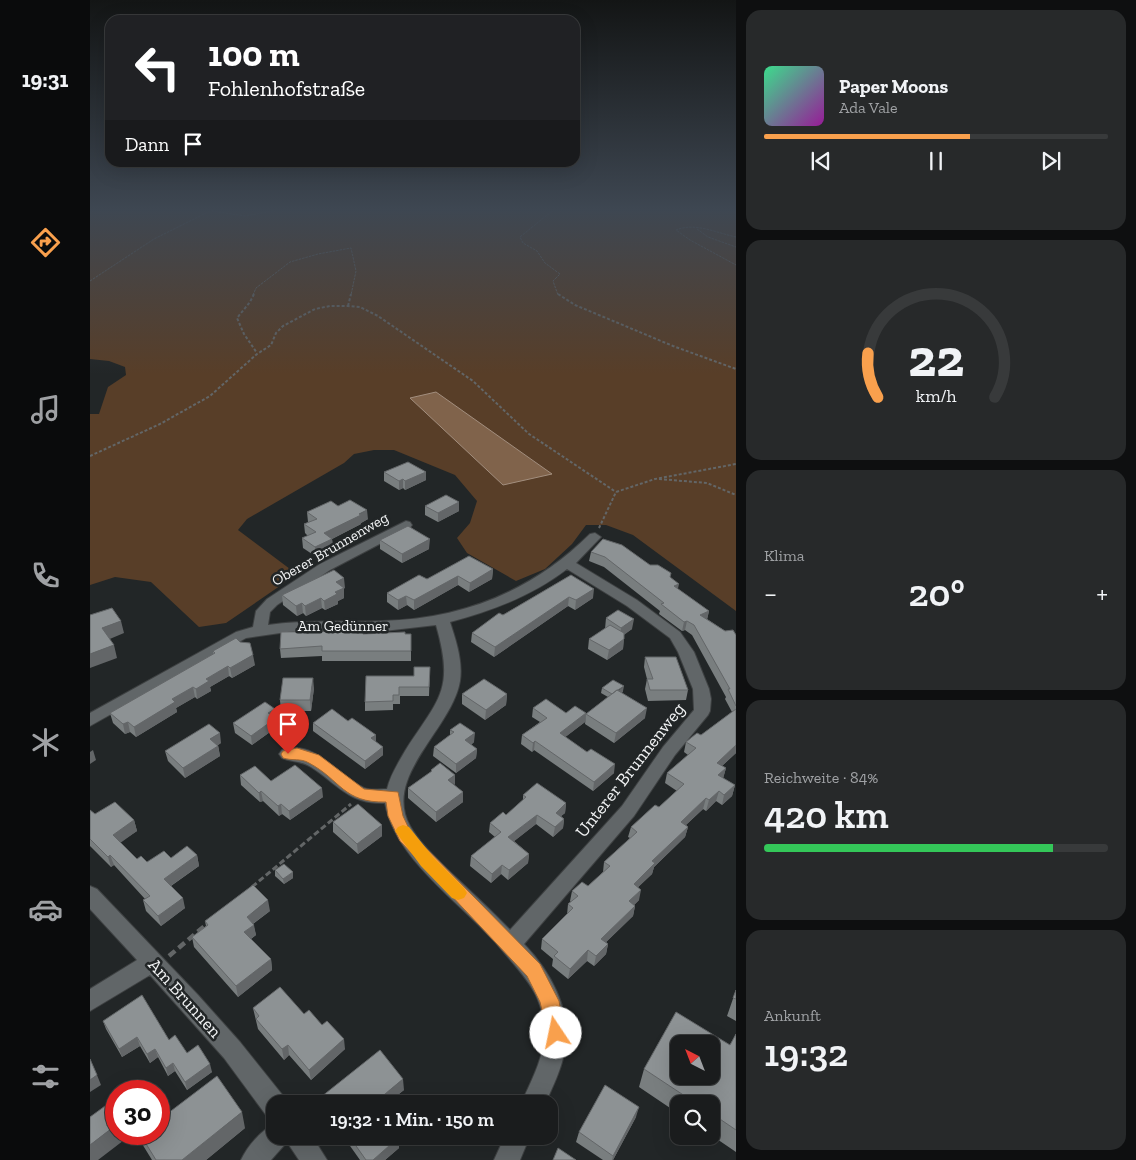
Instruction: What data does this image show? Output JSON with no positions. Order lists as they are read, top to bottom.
{
  "streets": {
    "street": [
      "Oberer Brunnenweg",
      "Am Gedünner",
      "Unterer Brunnenweg",
      "Am Brunnen"
    ]
  },
  "crossings": [
    ["Oberer Brunnenweg", "Am Gedünner"],
    ["Am Gedünner", "Unterer Brunnenweg"]
  ],
  "north": "top left",
  "page": {
    "tabs": "19:31",
    "turn": ["100 m", "Fohlenhofstraße"],
    "song": ["Paper Moons", "Ada Vale"],
    "then": "Dann",
    "tile": [
      "Klima",
      ["Reichweite · 84%", "420 km"],
      ["Ankunft", "19:32"]
    ],
    "heat": ["−", "20°", "+"],
    "limit": "30",
    "trip": "19:32 · 1 Min. · 150 m",
    "gauge": ["22", "km/h"]
  }
}
